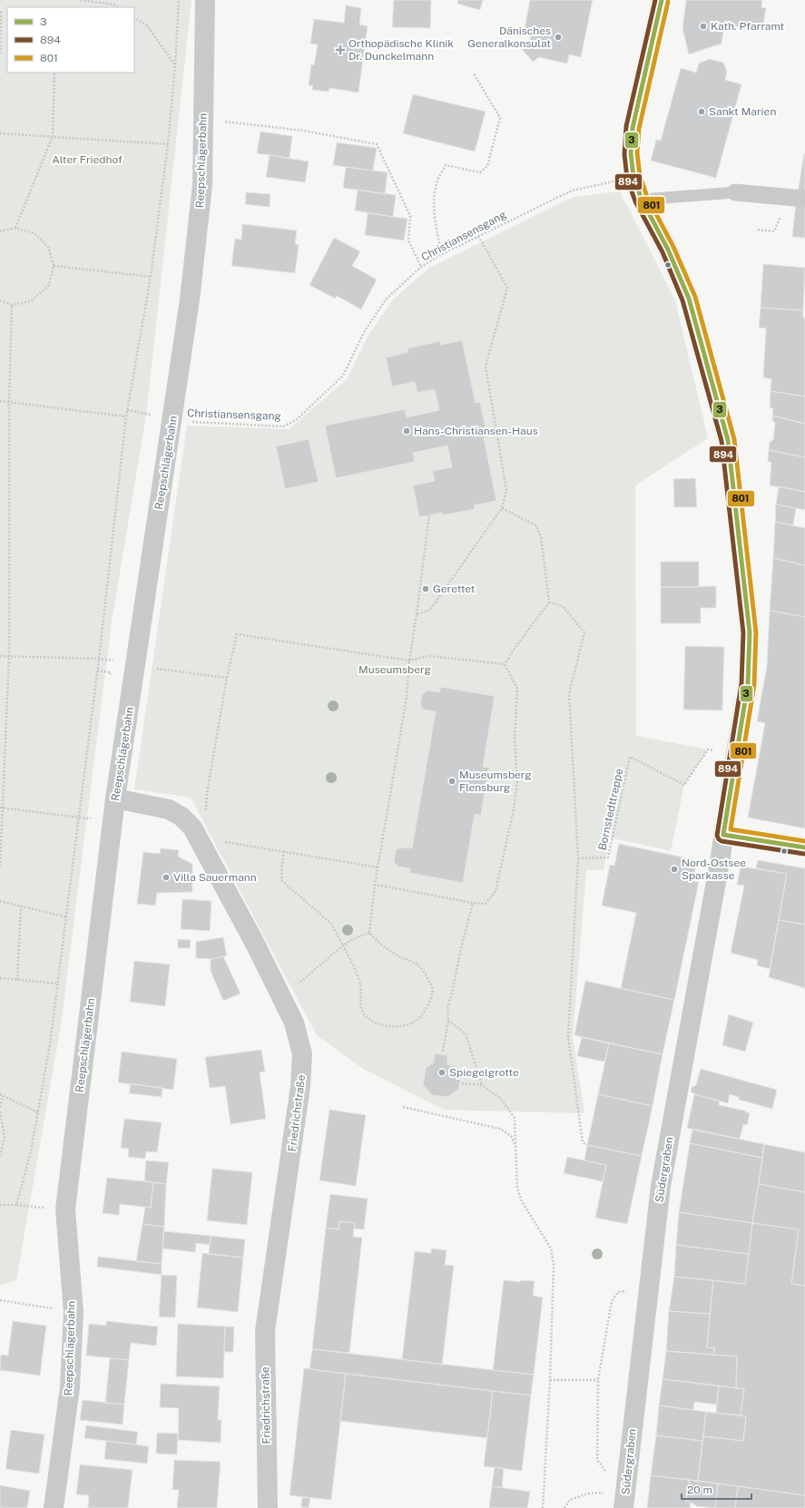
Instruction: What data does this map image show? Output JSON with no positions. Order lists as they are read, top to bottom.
{
  "streets": {
    "street": ["Reepschlägerbahn", "Friedrichstraße", "Südergraben"],
    "path": ["Christiansensgang", "Bornstedttreppe"]
  },
  "crossings": [
    ["Reepschlägerbahn", "Christiansensgang"],
    ["Reepschlägerbahn", "Friedrichstraße"],
    ["Christiansensgang", "Südergraben"],
    ["Bornstedttreppe", "Südergraben"]
  ],
  "parks": ["Alter Friedhof", "Museumsberg"],
  "places": {
    "other": [
      "Kath. Pfarramt",
      "Dänisches Generalkonsulat",
      "Sankt Marien",
      "Hans-Christiansen-Haus",
      "Gerettet",
      "Museumsberg Flensburg",
      "Nord-Ostsee Sparkasse",
      "Villa Sauermann",
      "Spiegelgrotte"
    ],
    "health": ["Orthopädische Klinik Dr. Dunckelmann"]
  },
  "lines": ["transit line 3", "transit line 894", "transit line 801"],
  "legend": ["3", "894", "801"],
  "scale_bar": "20 m"
}
